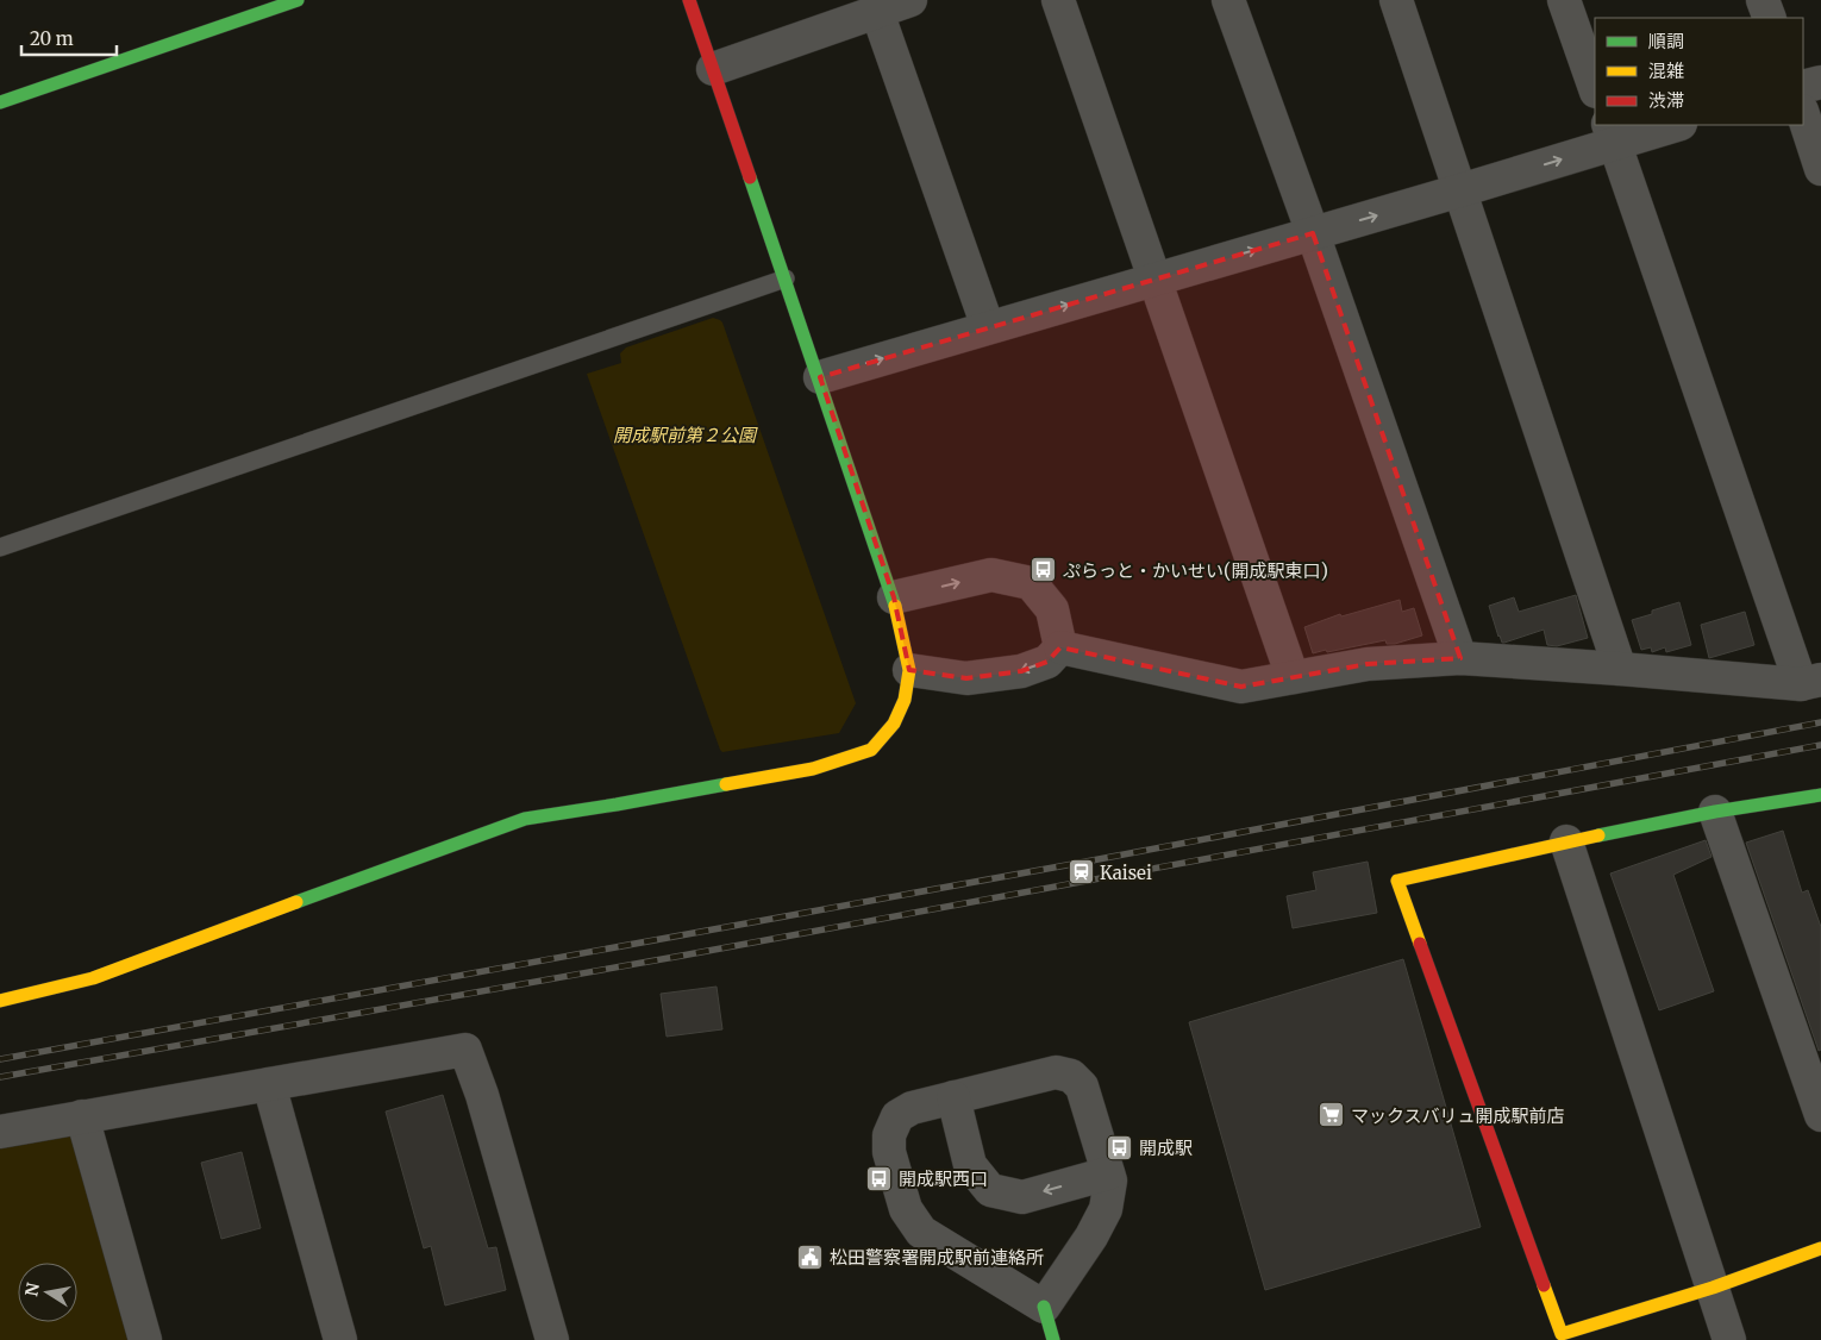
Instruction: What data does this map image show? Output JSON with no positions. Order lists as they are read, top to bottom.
{
  "parks": ["開成駅前第２公園"],
  "places": {
    "bus stop": ["ぷらっと・かいせい(開成駅東口)", "開成駅", "開成駅西口"],
    "station": ["Kaisei"],
    "supermarket": ["マックスバリュ開成駅前店"],
    "public building": ["松田警察署開成駅前連絡所"]
  },
  "legend": ["順調", "混雑", "渋滞"],
  "scale_bar": "20 m",
  "north": "left"
}
